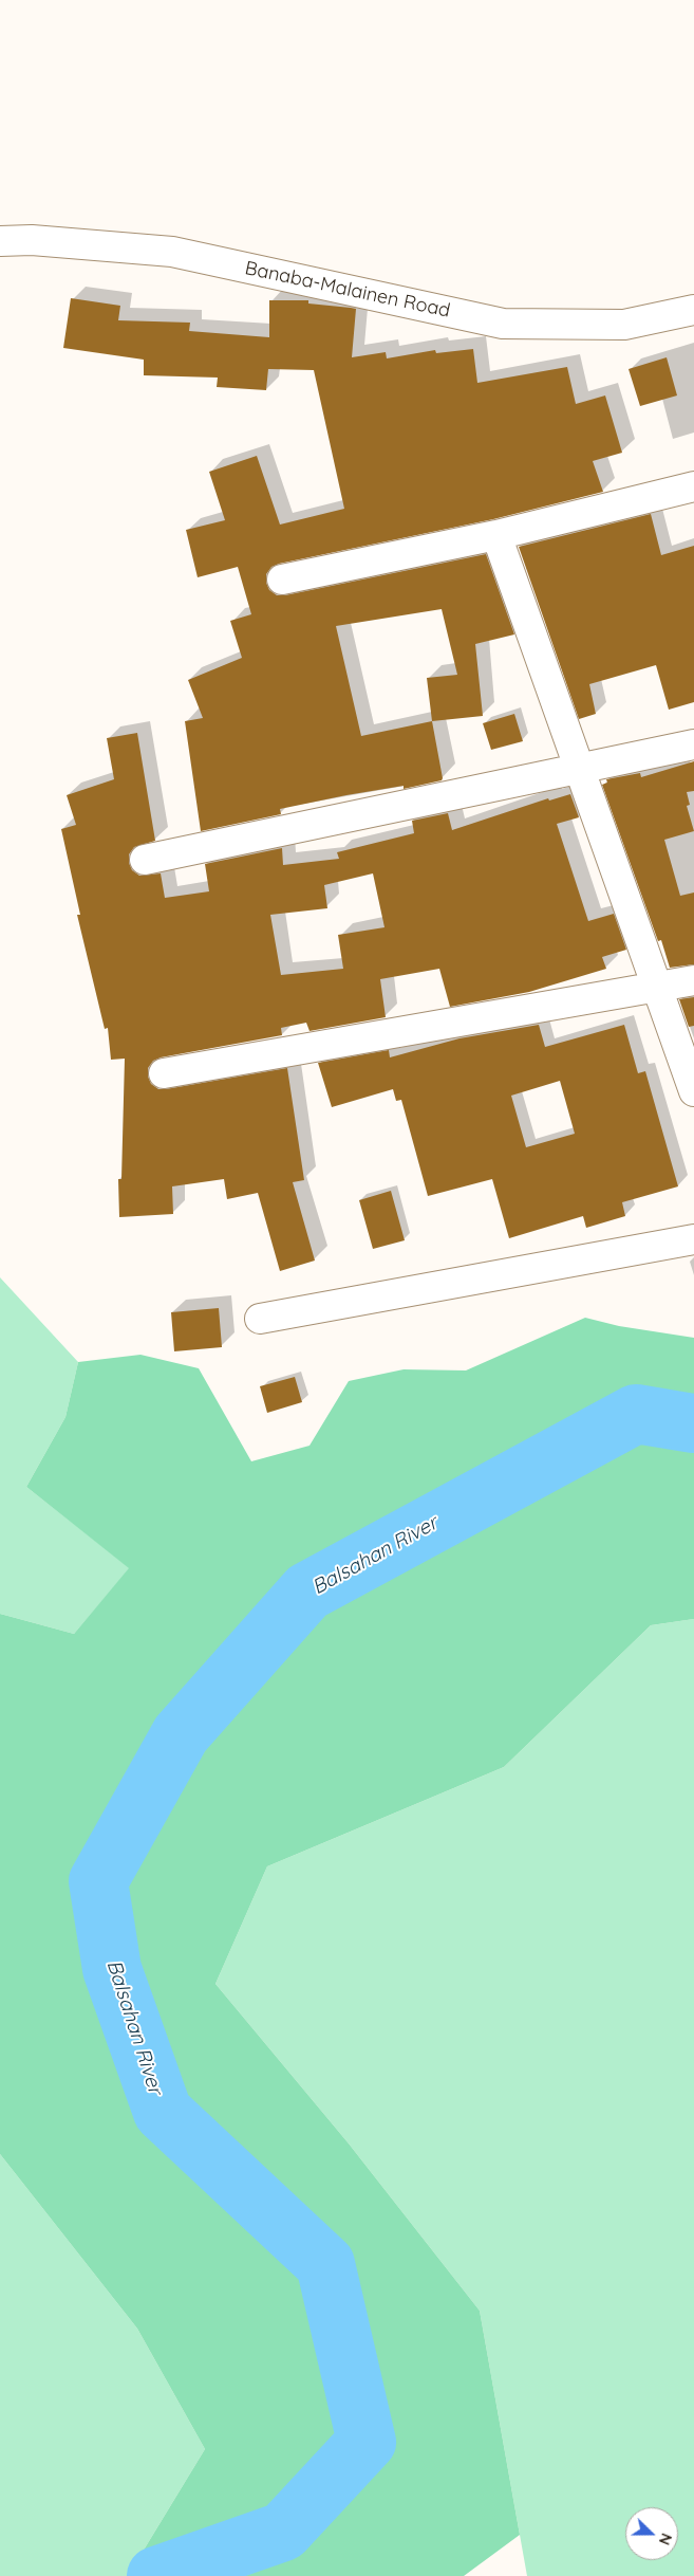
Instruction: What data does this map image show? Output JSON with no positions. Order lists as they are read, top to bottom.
{
  "streets": {
    "street": ["Banaba-Malainen Road"]
  },
  "water": ["Balsahan River"],
  "north": "right"
}
